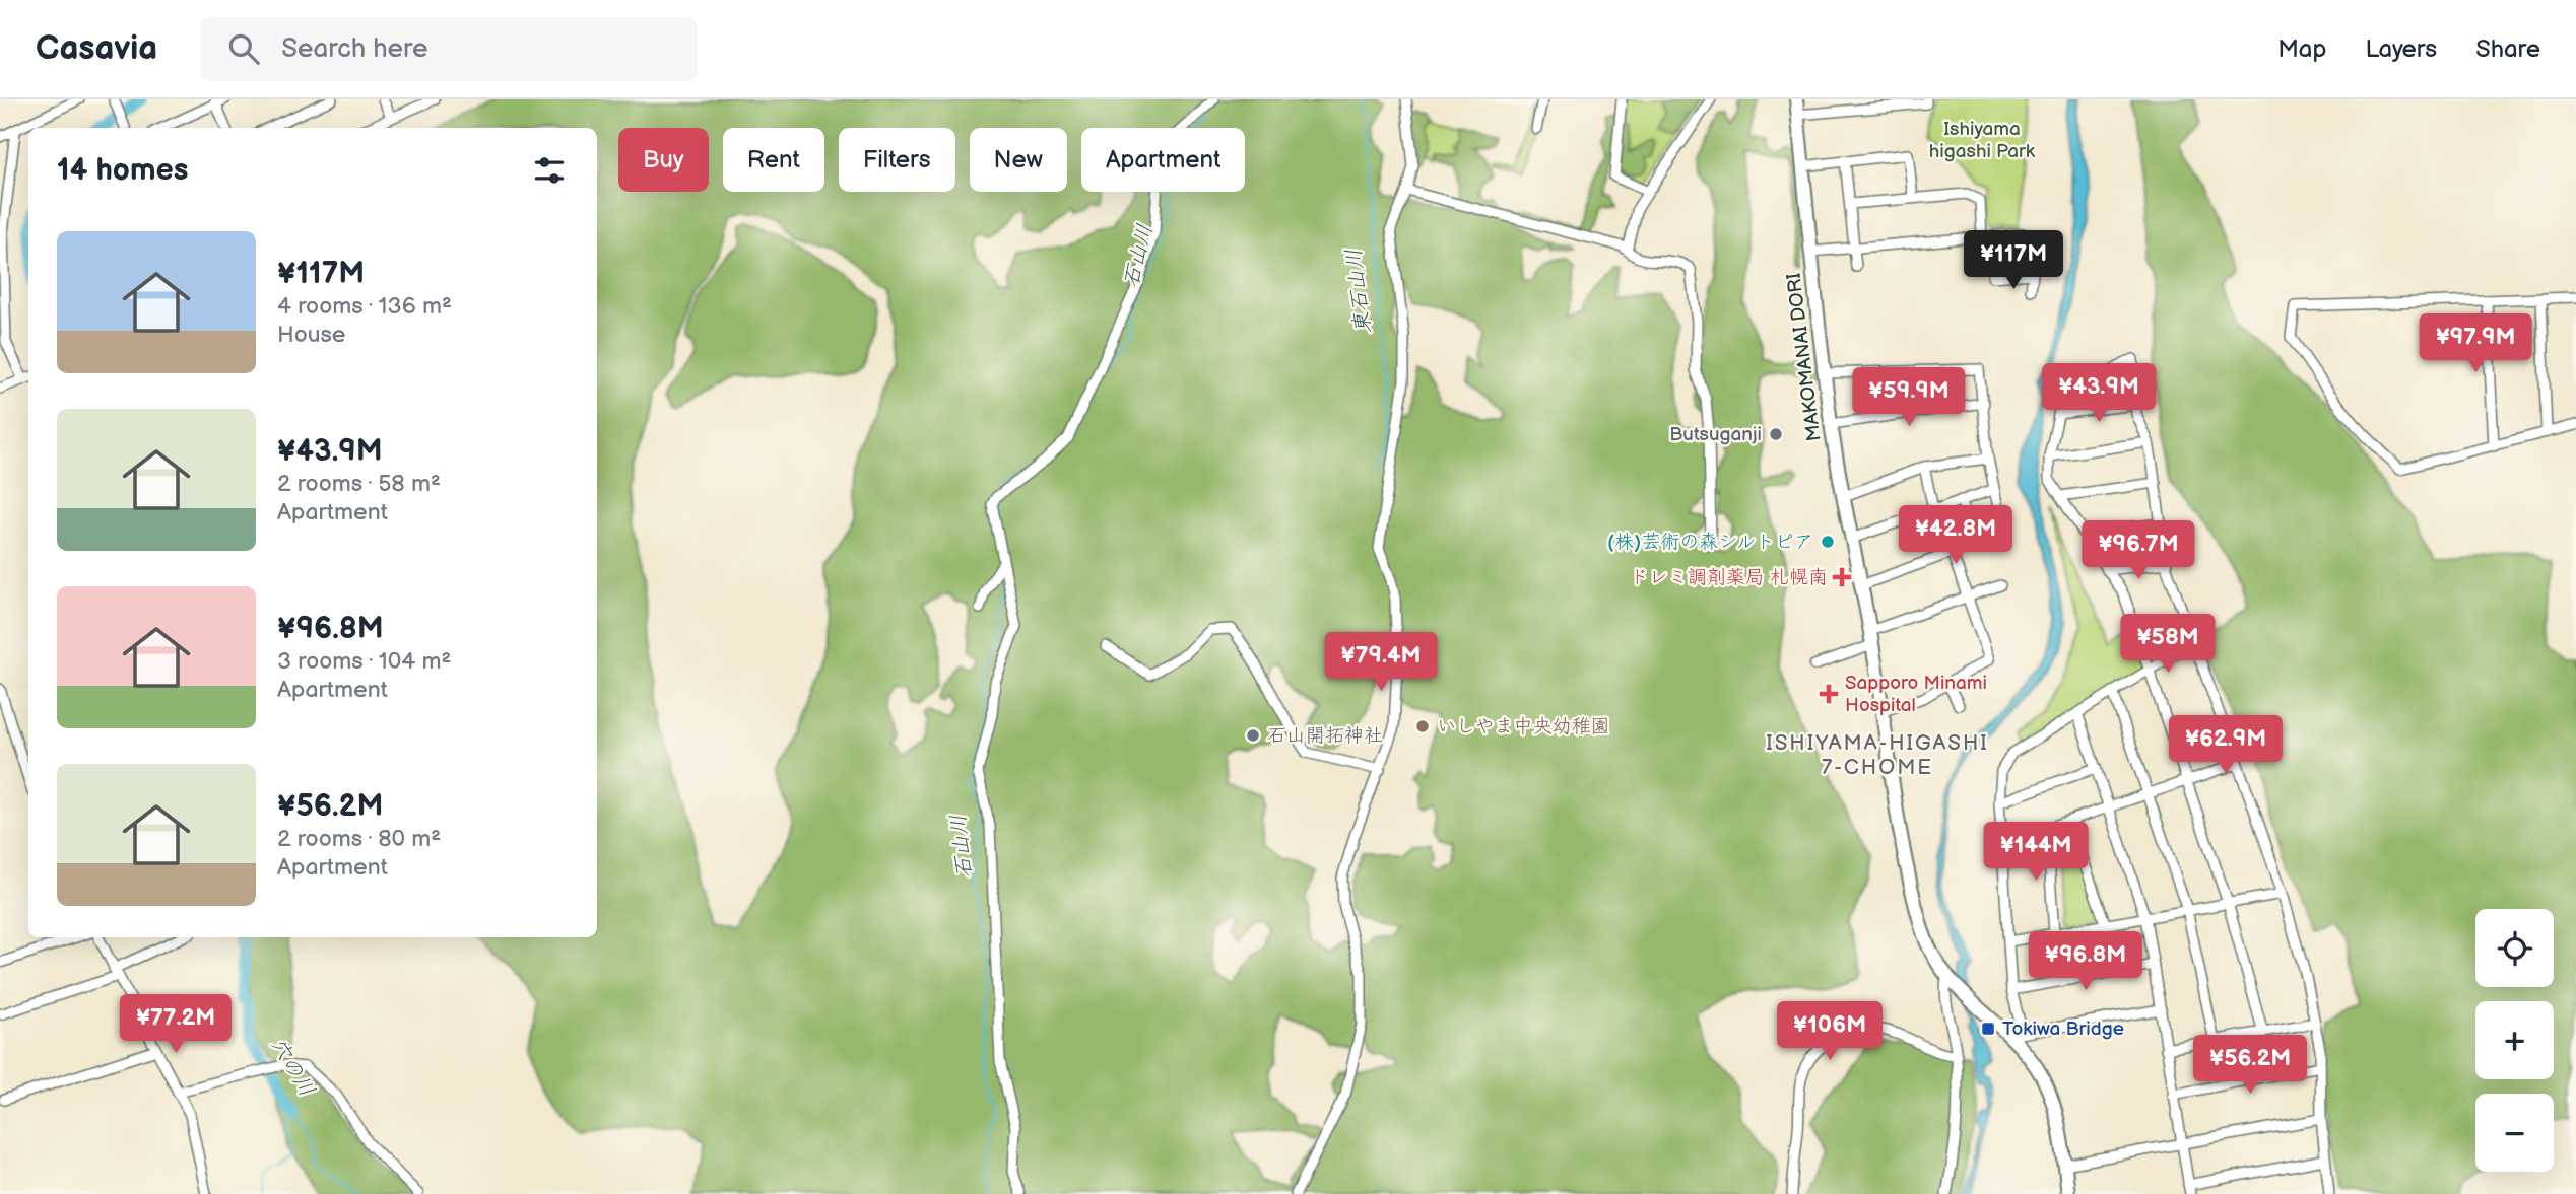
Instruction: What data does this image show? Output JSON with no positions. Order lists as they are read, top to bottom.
{
  "streets": {
    "highway": ["MAKOMANAI DORI"]
  },
  "districts": ["ISHIYAMA-HIGASHI 7-CHOME"],
  "water": ["石山川", "東石山川", "穴の川"],
  "parks": ["Ishiyama higashi Park"],
  "places": {
    "other": [
      "Butsuganji",
      "(株)芸術の森シルトピア",
      "いしやま中央幼稚園",
      "石山開拓神社"
    ],
    "health": ["ドレミ調剤薬局 札幌南", "Sapporo Minami Hospital"],
    "transit": ["Tokiwa Bridge"]
  },
  "page": {
    "header": "Casavia",
    "search": "Search here",
    "nav": ["Map", "Layers", "Share"],
    "chip": [
      "Buy",
      "Rent",
      "Filters",
      "New",
      "Apartment"
    ],
    "heading": "14 homes",
    "list": [
      {
        "name": "¥117M",
        "note": "4 rooms · 136 m² · House"
      },
      {
        "name": "¥43.9M",
        "note": "2 rooms · 58 m² · Apartment"
      },
      {
        "name": "¥96.8M",
        "note": "3 rooms · 104 m² · Apartment"
      },
      {
        "name": "¥56.2M",
        "note": "2 rooms · 80 m² · Apartment"
      }
    ],
    "price": [
      "¥117M",
      "¥97.9M",
      "¥43.9M",
      "¥59.9M",
      "¥42.8M",
      "¥96.7M",
      "¥58M",
      "¥79.4M",
      "¥62.9M",
      "¥144M",
      "¥96.8M",
      "¥77.2M",
      "¥106M",
      "¥56.2M"
    ],
    "map_buttons": ["+", "−"]
  }
}
